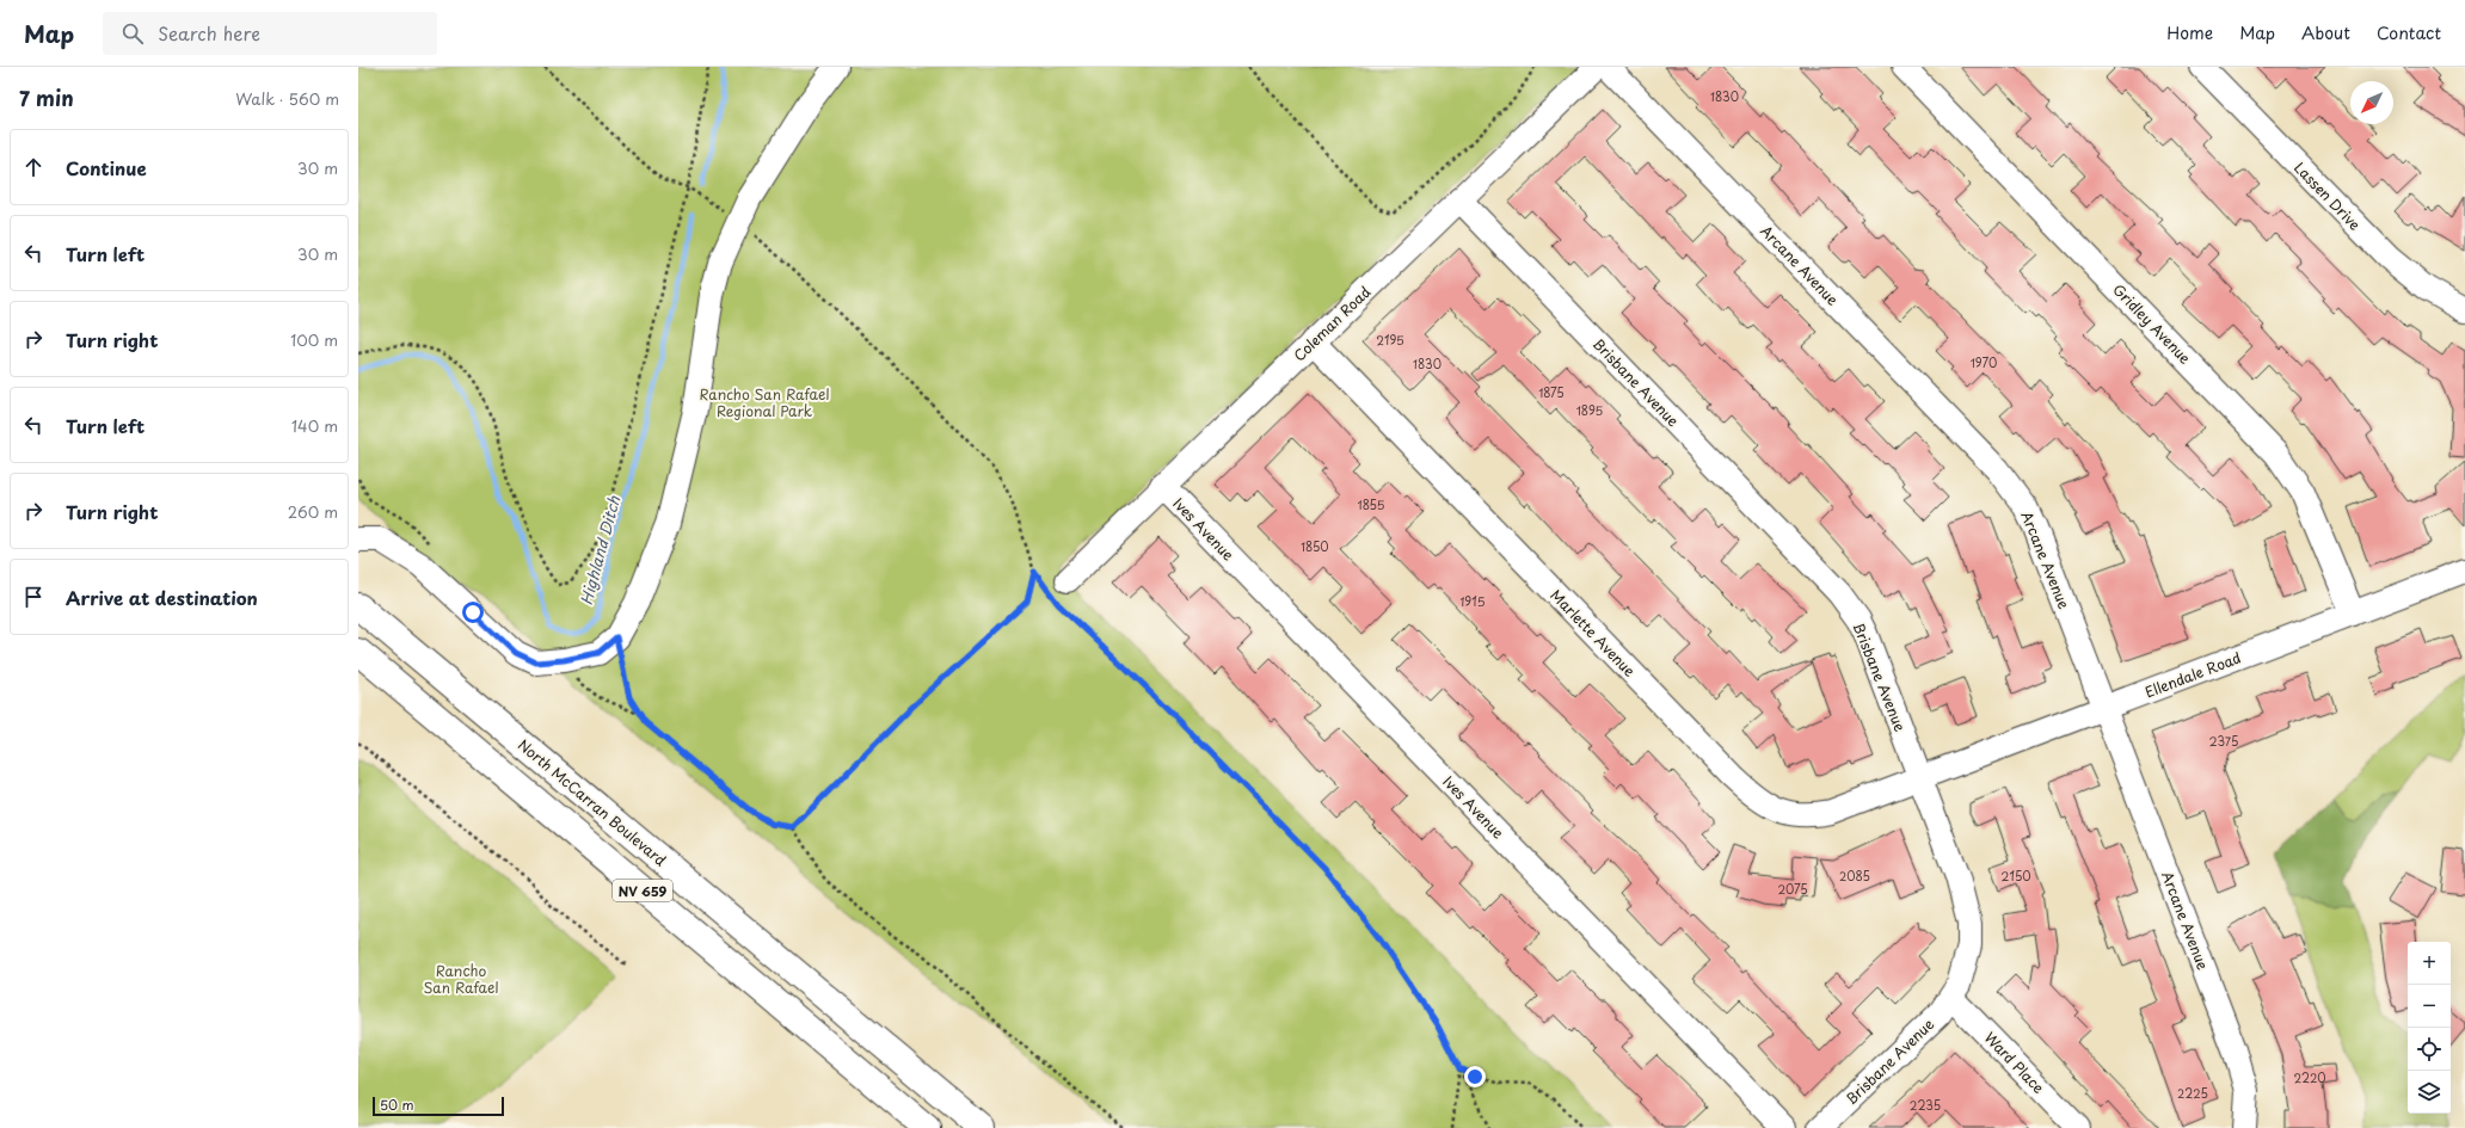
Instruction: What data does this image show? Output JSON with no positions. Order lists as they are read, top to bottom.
{
  "streets": {
    "main road": ["North McCarran Boulevard", "NV 659"],
    "street": [
      "Lassen Drive",
      "Arcane Avenue",
      "Coleman Road",
      "Gridley Avenue",
      "Brisbane Avenue",
      "Ives Avenue",
      "Marlette Avenue",
      "Ellendale Road",
      "Ward Place"
    ]
  },
  "crossings": [
    ["Arcane Avenue", "Ellendale Road"],
    ["Coleman Road", "Brisbane Avenue"],
    ["Coleman Road", "Ives Avenue"],
    ["Coleman Road", "Marlette Avenue"],
    ["Gridley Avenue", "Ellendale Road"],
    ["Brisbane Avenue", "Marlette Avenue"],
    ["Brisbane Avenue", "Ellendale Road"],
    ["Brisbane Avenue", "Ward Place"],
    ["Marlette Avenue", "Ellendale Road"]
  ],
  "water": ["Highland Ditch"],
  "parks": ["Rancho San Rafael Regional Park", "Rancho San Rafael"],
  "house_numbers": [
    "1830",
    "2195",
    "1970",
    "1830",
    "1875",
    "1895",
    "1855",
    "1850",
    "1915",
    "2375",
    "2085",
    "2150",
    "2075",
    "2220",
    "2225",
    "2235"
  ],
  "scale_bar": "50 m",
  "north": "bottom left",
  "page": {
    "header": "Map",
    "search": "Search here",
    "nav": [
      "Home",
      "Map",
      "About",
      "Contact"
    ],
    "heading": ["7 min", "Walk · 560 m"],
    "list": [
      ["Continue", "30 m"],
      ["Turn left", "30 m"],
      ["Turn right", "100 m"],
      ["Turn left", "140 m"],
      ["Turn right", "260 m"],
      "Arrive at destination"
    ],
    "map_buttons": ["+", "−"],
    "scale": "50 m"
  }
}
